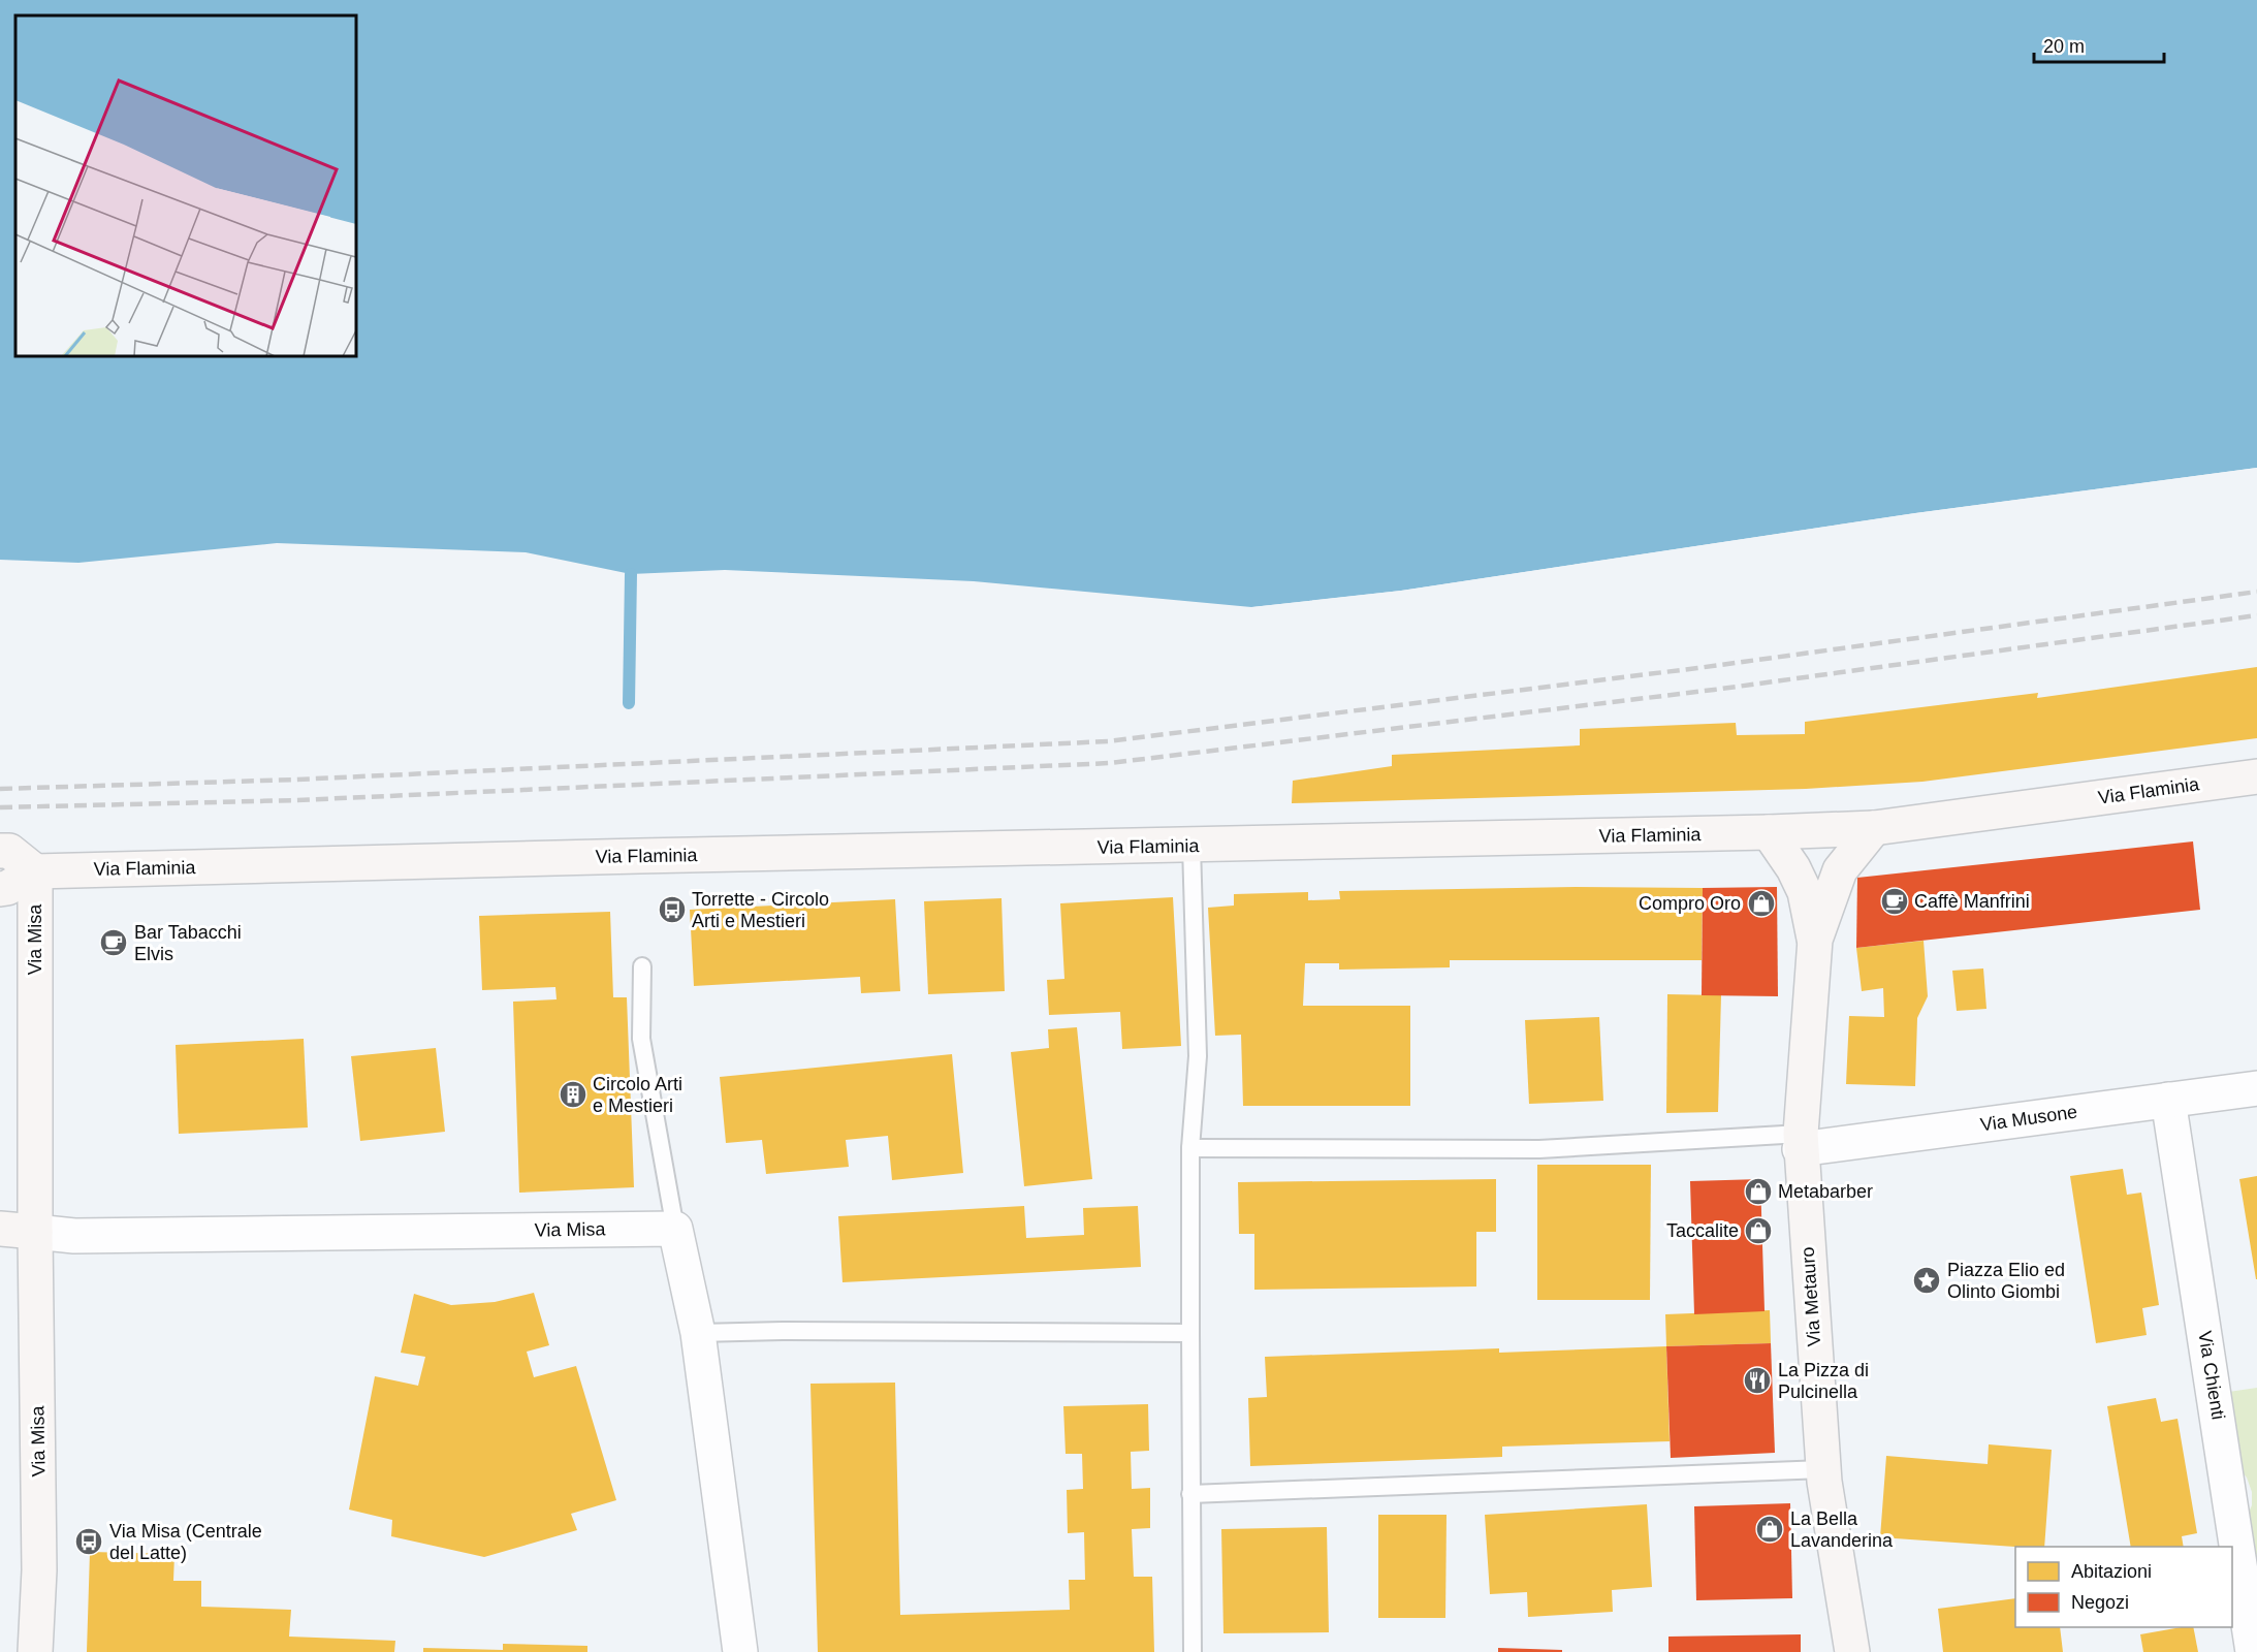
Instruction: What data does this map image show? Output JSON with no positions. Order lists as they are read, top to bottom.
{
  "streets": {
    "main road": ["Via Flaminia", "Via Misa", "Via Metauro"],
    "street": ["Via Musone", "Via Chienti"]
  },
  "crossings": [
    ["Via Flaminia", "Via Misa"],
    ["Via Flaminia", "Via Metauro"],
    ["Via Musone", "Via Metauro"],
    ["Via Musone", "Via Chienti"]
  ],
  "places": {
    "cafe": ["Caffè Manfrini", "Bar Tabacchi Elvis"],
    "shop": [
      "Compro Oro",
      "Metabarber",
      "Taccalite",
      "La Bella Lavanderina"
    ],
    "bus stop": ["Torrette - Circolo Arti e Mestieri", "Via Misa (Centrale del Latte)"],
    "building": ["Circolo Arti e Mestieri"],
    "place": ["Piazza Elio ed Olinto Giombi"],
    "restaurant": ["La Pizza di Pulcinella"]
  },
  "legend": ["Abitazioni", "Negozi"],
  "scale_bar": "20 m"
}
